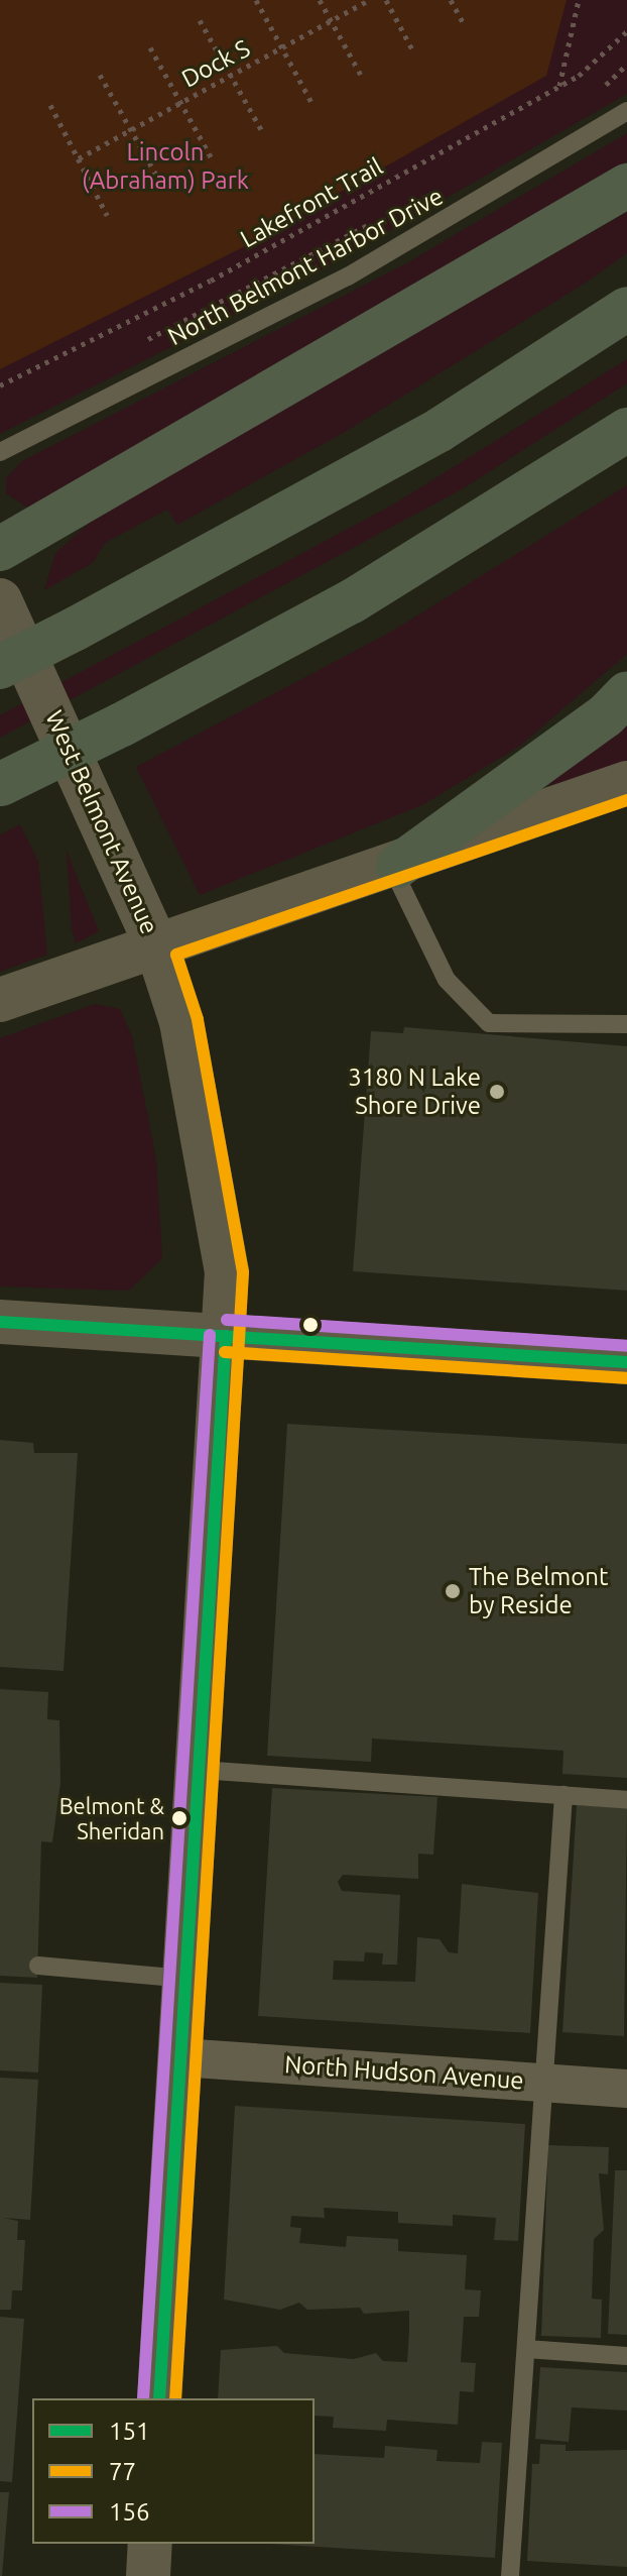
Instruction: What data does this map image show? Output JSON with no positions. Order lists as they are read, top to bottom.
{
  "streets": {
    "main road": ["West Belmont Avenue"],
    "street": ["North Hudson Avenue"],
    "lane": ["North Belmont Harbor Drive"],
    "path": ["Dock S", "Lakefront Trail"]
  },
  "crossings": [
    ["West Belmont Avenue", "North Hudson Avenue"]
  ],
  "parks": ["Lincoln (Abraham) Park"],
  "places": ["3180 N Lake Shore Drive", "The Belmont by Reside", "Belmont & Sheridan"],
  "lines": ["transit line 77", "transit line 156", "transit line 151"],
  "legend": ["151", "77", "156"]
}
